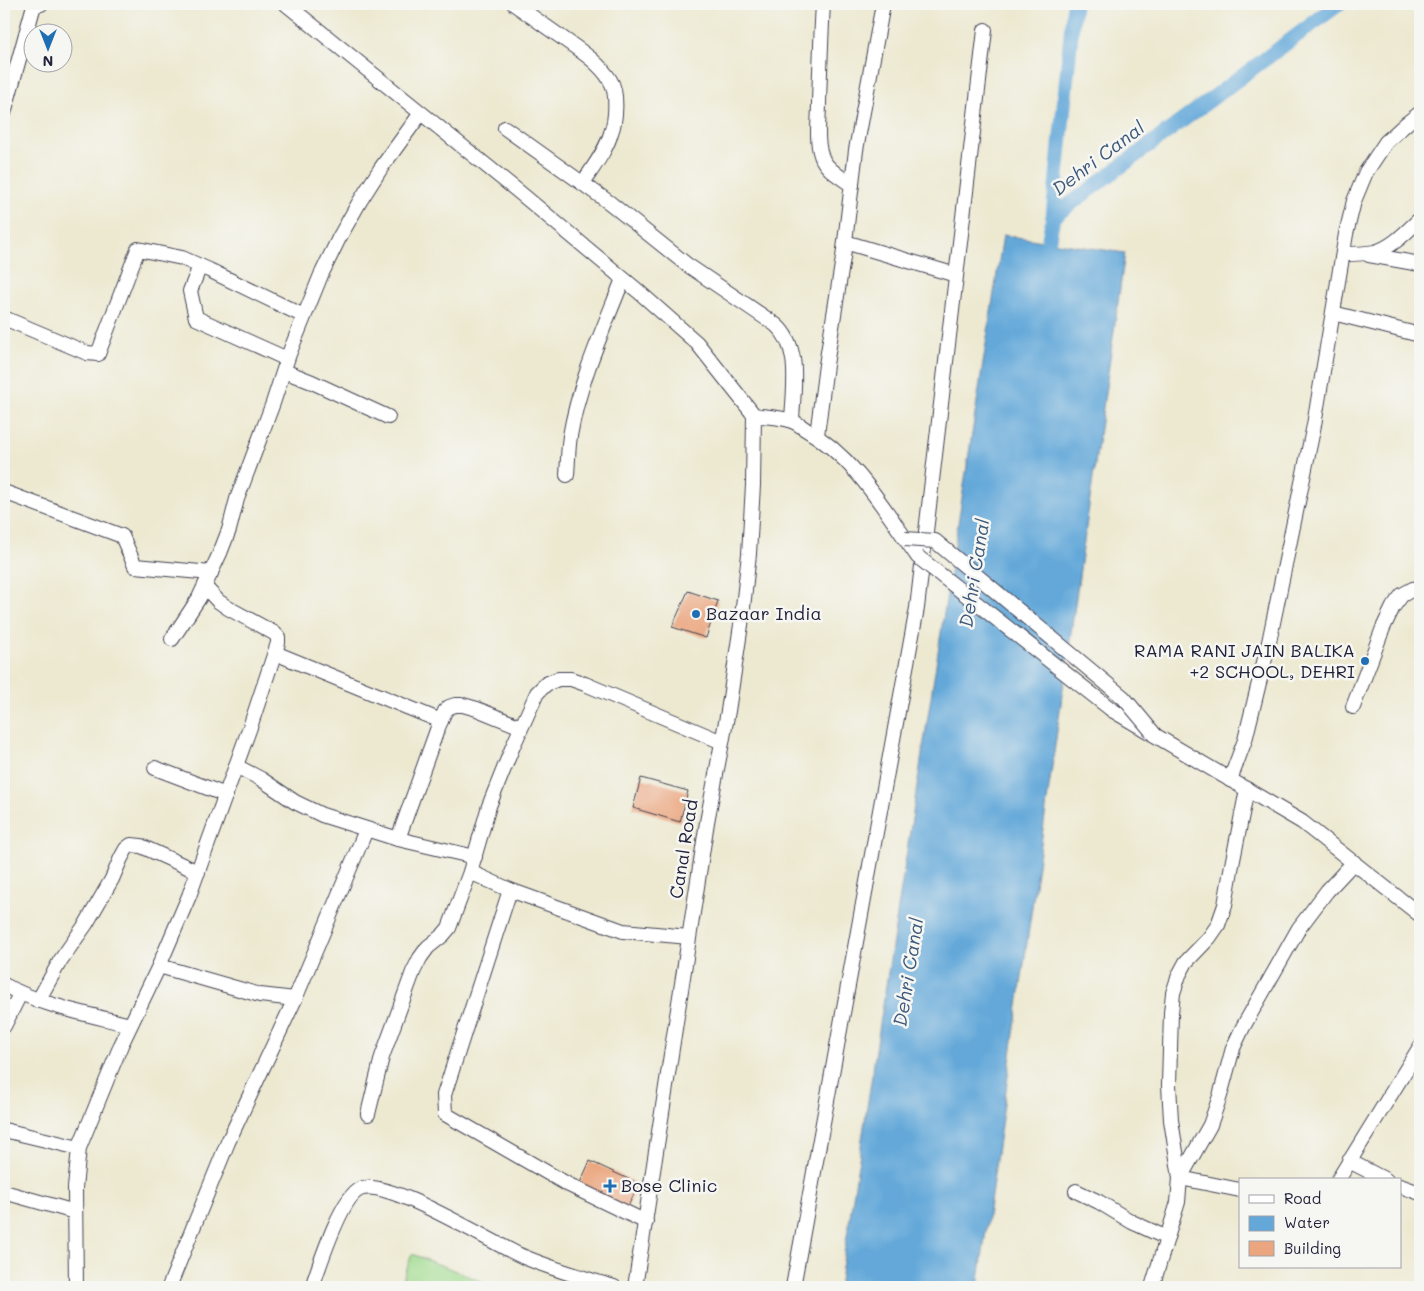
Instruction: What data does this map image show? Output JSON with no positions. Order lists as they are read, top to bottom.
{
  "streets": {
    "street": ["Canal Road"]
  },
  "water": ["Dehri Canal"],
  "places": {
    "other": ["Bazaar India", "RAMA RANI JAIN BALIKA +2 SCHOOL, DEHRI"],
    "health": ["Bose Clinic"]
  },
  "legend": ["Road", "Water", "Building"],
  "north": "bottom"
}
